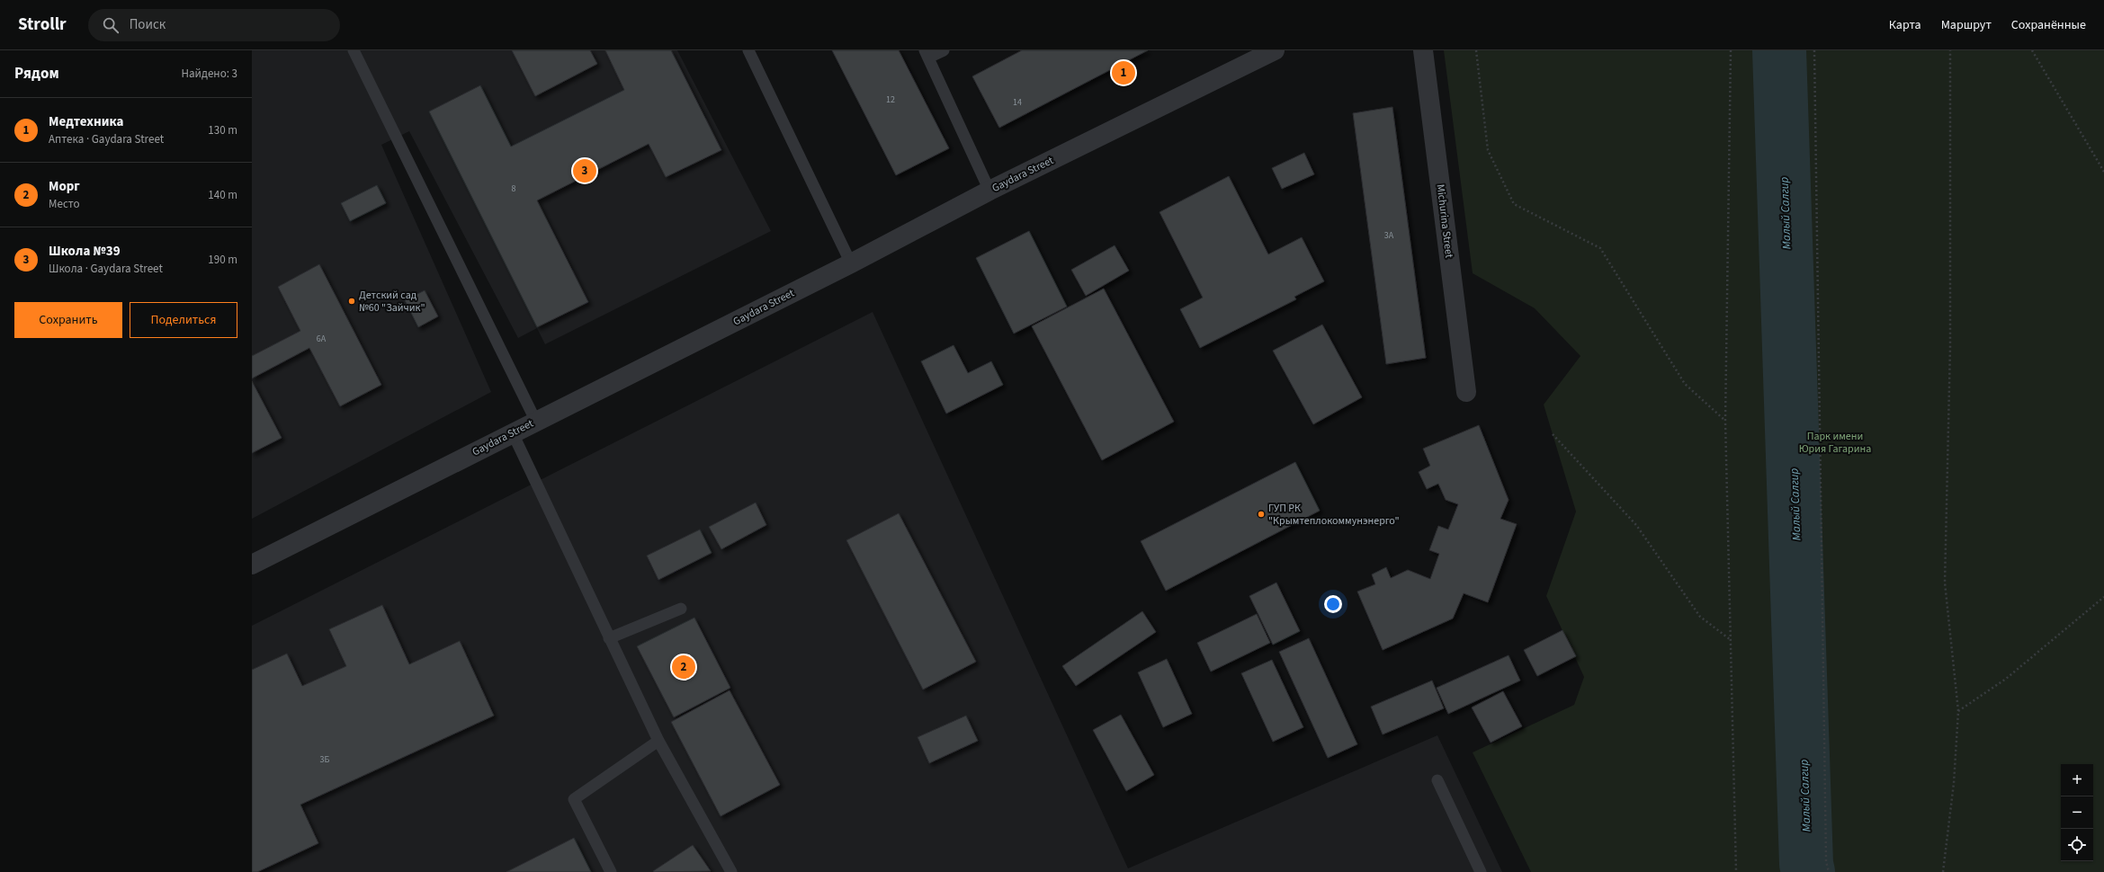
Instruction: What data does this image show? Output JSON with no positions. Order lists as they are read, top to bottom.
{
  "streets": {
    "street": ["Gaydara Street", "Michurina Street"]
  },
  "water": ["Малый Салгир"],
  "parks": ["Парк имени Юрия Гагарина"],
  "places": ["Детский сад №60 \"Зайчик\"", "ГУП РК \"Крымтеплокоммунэнерго\""],
  "house_numbers": [
    "12",
    "14",
    "8",
    "3А",
    "6А",
    "3Б"
  ],
  "page": {
    "header": "Strollr",
    "search": "Поиск",
    "nav": ["Карта", "Маршрут", "Сохранённые"],
    "heading": ["Рядом", "Найдено: 3"],
    "pins": ["1", "3", "2"],
    "list": [
      {
        "mark": "1",
        "name": "Медтехника",
        "note": "Аптека · Gaydara Street",
        "value": "130 m"
      },
      {
        "mark": "2",
        "name": "Морг",
        "note": "Место",
        "value": "140 m"
      },
      {
        "mark": "3",
        "name": "Школа №39",
        "note": "Школа · Gaydara Street",
        "value": "190 m"
      }
    ],
    "buttons": ["Сохранить", "Поделиться"],
    "map_buttons": ["+", "−"]
  }
}
